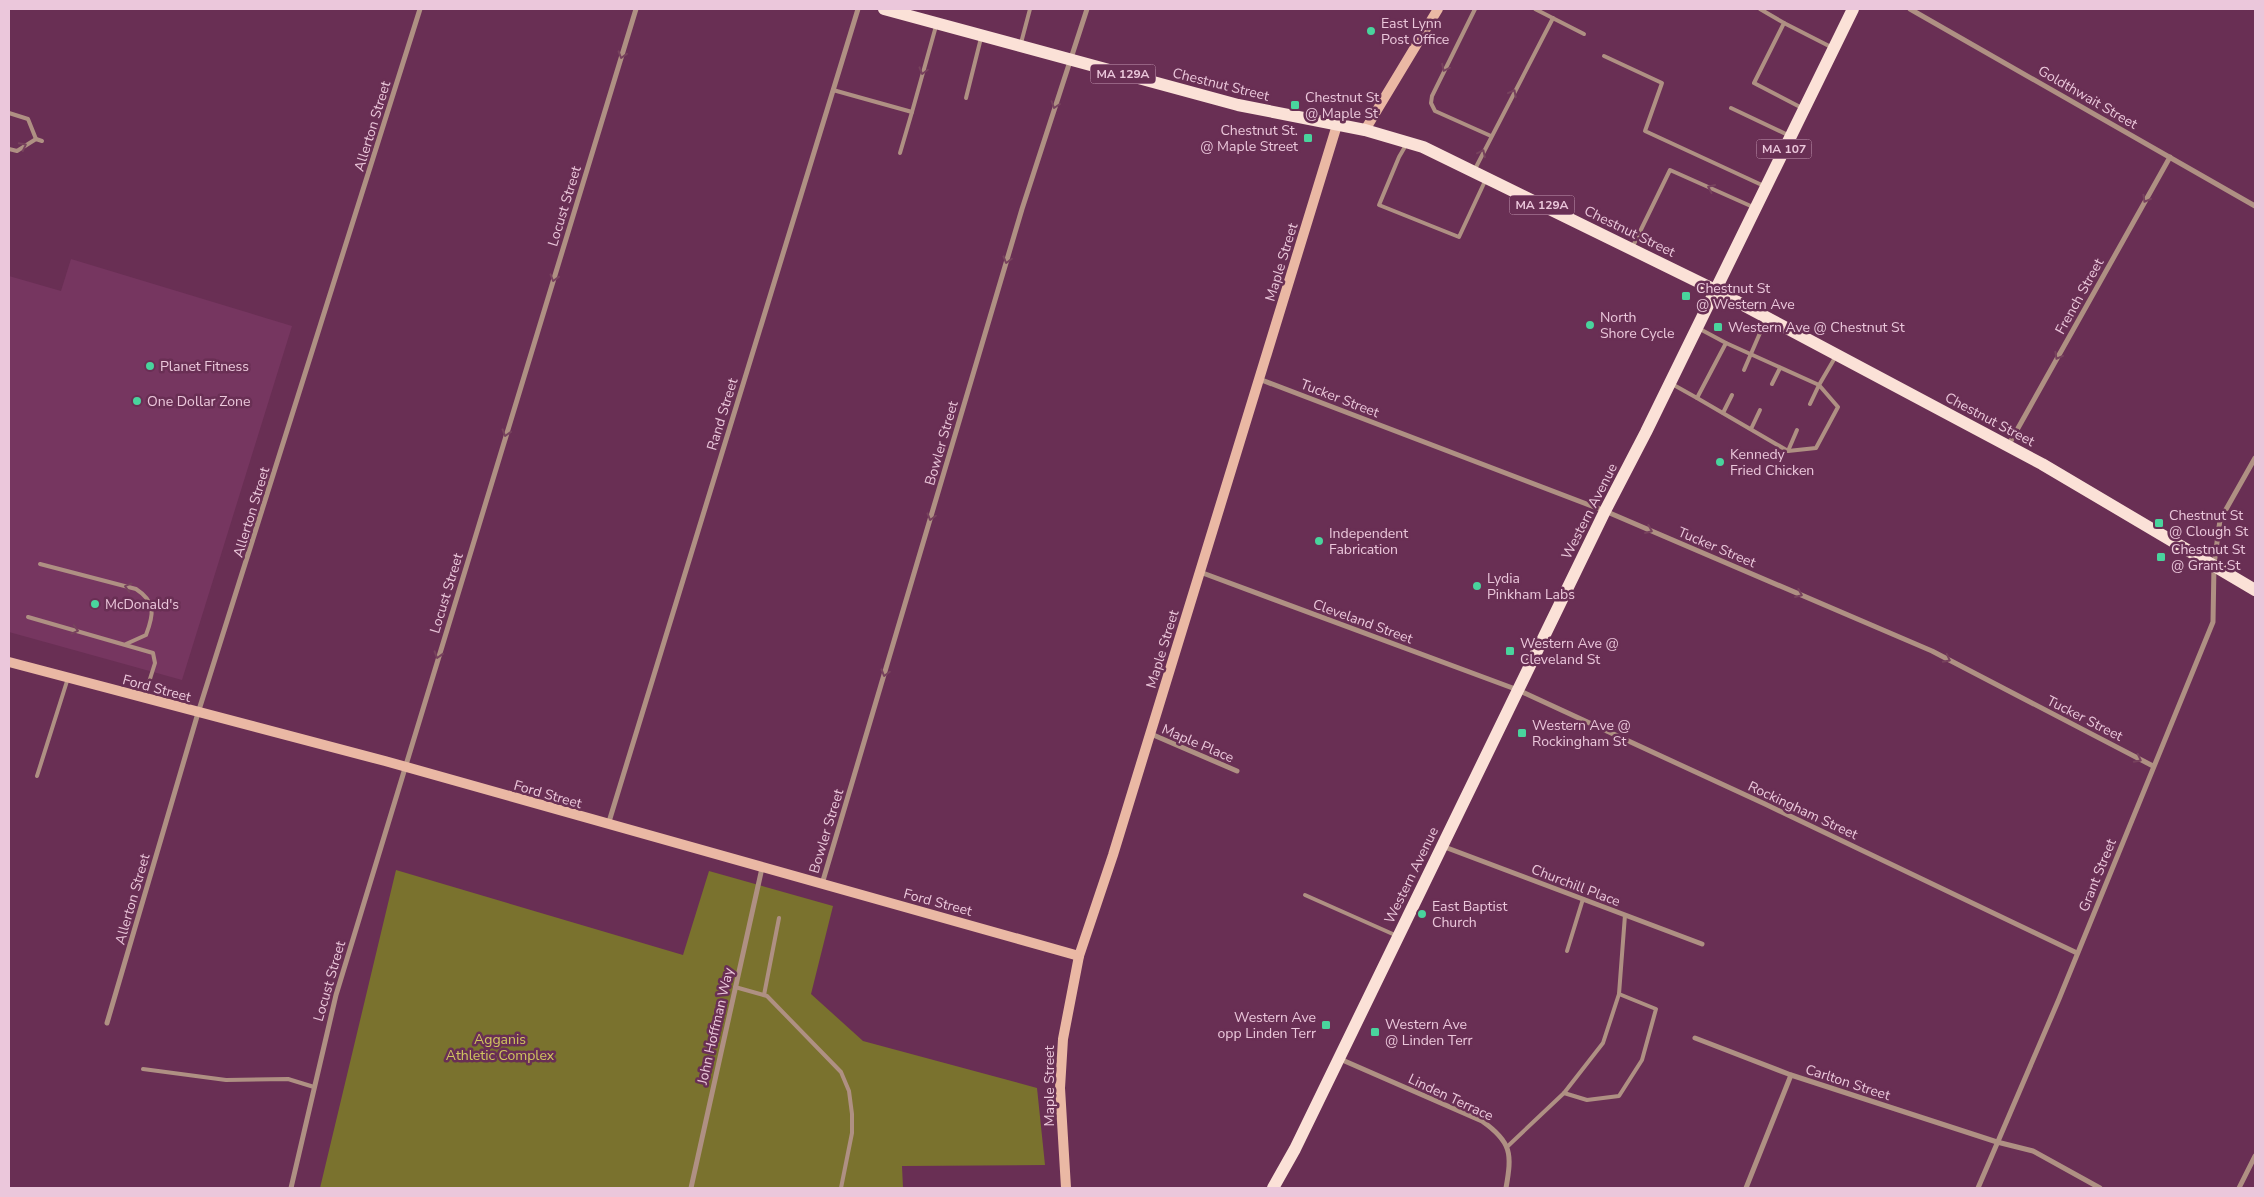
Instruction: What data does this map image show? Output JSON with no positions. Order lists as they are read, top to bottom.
{
  "streets": {
    "main road": [
      "MA 129A",
      "Chestnut Street",
      "MA 107",
      "Western Avenue"
    ],
    "street": [
      "Goldthwait Street",
      "Allerton Street",
      "Locust Street",
      "Maple Street",
      "French Street",
      "Tucker Street",
      "Rand Street",
      "Bowler Street",
      "Cleveland Street",
      "Ford Street",
      "Maple Place",
      "Rockingham Street",
      "Grant Street",
      "Churchill Place",
      "John Hoffman Way",
      "Carlton Street",
      "Linden Terrace"
    ]
  },
  "crossings": [
    ["Chestnut Street", "Maple Street"],
    ["Chestnut Street", "French Street"],
    ["Chestnut Street", "Bowler Street"],
    ["Chestnut Street", "Western Avenue"],
    ["Chestnut Street", "Grant Street"],
    ["Goldthwait Street", "French Street"],
    ["Allerton Street", "Ford Street"],
    ["Locust Street", "Ford Street"],
    ["Maple Street", "Tucker Street"],
    ["Maple Street", "Cleveland Street"],
    ["Maple Street", "Ford Street"],
    ["Maple Street", "Maple Place"],
    ["Tucker Street", "Western Avenue"],
    ["Tucker Street", "Grant Street"],
    ["Rand Street", "Ford Street"],
    ["Bowler Street", "Ford Street"],
    ["Western Avenue", "Cleveland Street"],
    ["Western Avenue", "Rockingham Street"],
    ["Western Avenue", "Churchill Place"],
    ["Western Avenue", "Linden Terrace"],
    ["Cleveland Street", "Rockingham Street"],
    ["Ford Street", "John Hoffman Way"],
    ["Rockingham Street", "Grant Street"],
    ["Grant Street", "Carlton Street"]
  ],
  "one_way": [
    "Locust Street",
    "French Street",
    "Tucker Street",
    "Bowler Street"
  ],
  "parks": ["Agganis Athletic Complex"],
  "places": {
    "other": [
      "East Lynn Post Office",
      "North Shore Cycle",
      "Planet Fitness",
      "One Dollar Zone",
      "Kennedy Fried Chicken",
      "Independent Fabrication",
      "Lydia Pinkham Labs",
      "McDonald's",
      "East Baptist Church"
    ],
    "transit": [
      "Chestnut St @ Maple St",
      "Chestnut St. @ Maple Street",
      "Chestnut St @ Western Ave",
      "Western Ave @ Chestnut St",
      "Chestnut St @ Clough St",
      "Chestnut St @ Grant St",
      "Western Ave @ Cleveland St",
      "Western Ave @ Rockingham St",
      "Western Ave opp Linden Terr",
      "Western Ave @ Linden Terr"
    ]
  }
}
